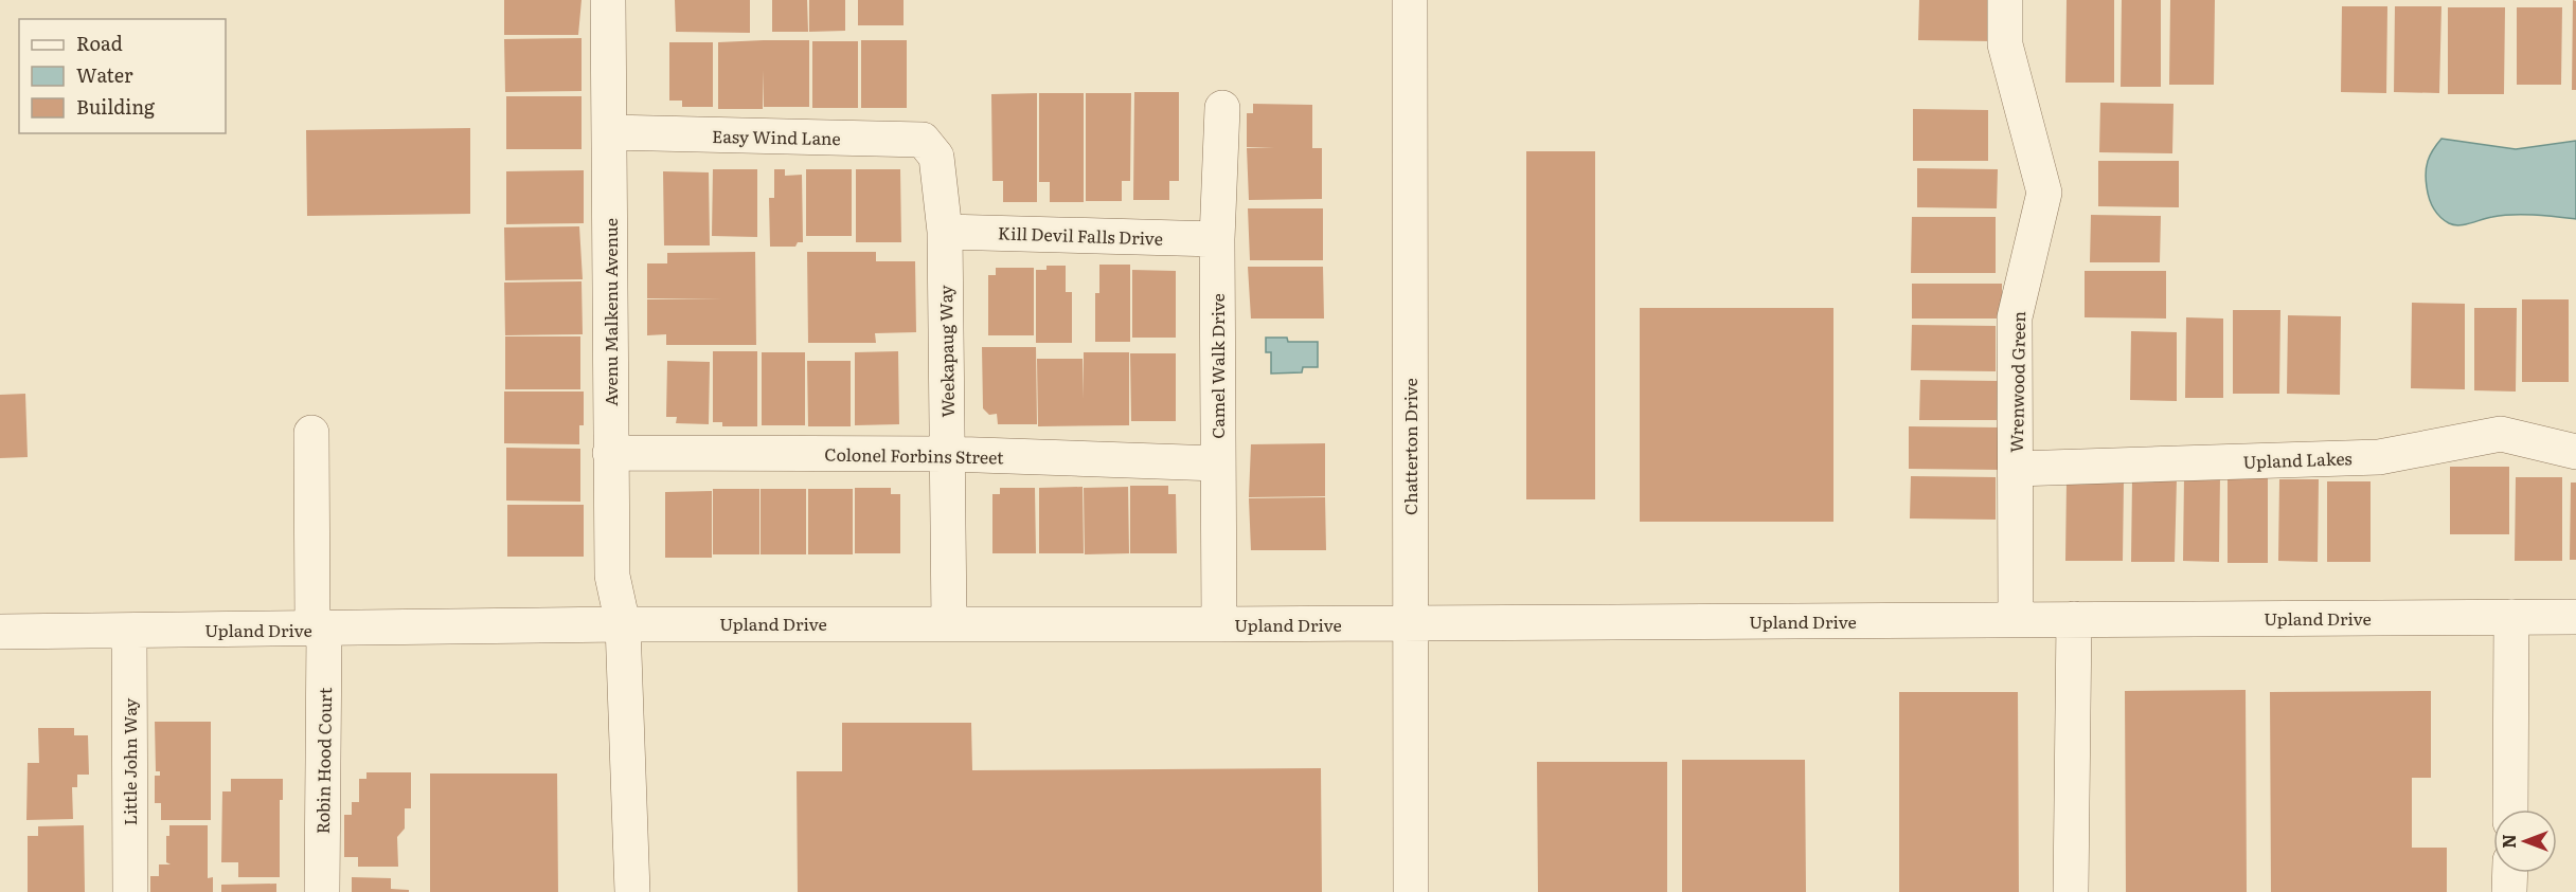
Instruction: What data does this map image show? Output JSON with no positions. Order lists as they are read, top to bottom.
{
  "streets": {
    "street": [
      "Easy Wind Lane",
      "Kill Devil Falls Drive",
      "Avenu Malkenu Avenue",
      "Weekapaug Way",
      "Camel Walk Drive",
      "Wrenwood Green",
      "Chatterton Drive",
      "Colonel Forbins Street",
      "Upland Lakes",
      "Upland Drive",
      "Robin Hood Court",
      "Little John Way"
    ]
  },
  "crossings": [
    ["Easy Wind Lane", "Avenu Malkenu Avenue"],
    ["Easy Wind Lane", "Weekapaug Way"],
    ["Kill Devil Falls Drive", "Weekapaug Way"],
    ["Kill Devil Falls Drive", "Camel Walk Drive"],
    ["Avenu Malkenu Avenue", "Colonel Forbins Street"],
    ["Avenu Malkenu Avenue", "Upland Drive"],
    ["Weekapaug Way", "Colonel Forbins Street"],
    ["Weekapaug Way", "Upland Drive"],
    ["Camel Walk Drive", "Colonel Forbins Street"],
    ["Camel Walk Drive", "Upland Drive"],
    ["Wrenwood Green", "Upland Lakes"],
    ["Wrenwood Green", "Upland Drive"],
    ["Chatterton Drive", "Upland Drive"],
    ["Upland Drive", "Robin Hood Court"],
    ["Upland Drive", "Little John Way"]
  ],
  "legend": ["Road", "Water", "Building"],
  "north": "left"
}
